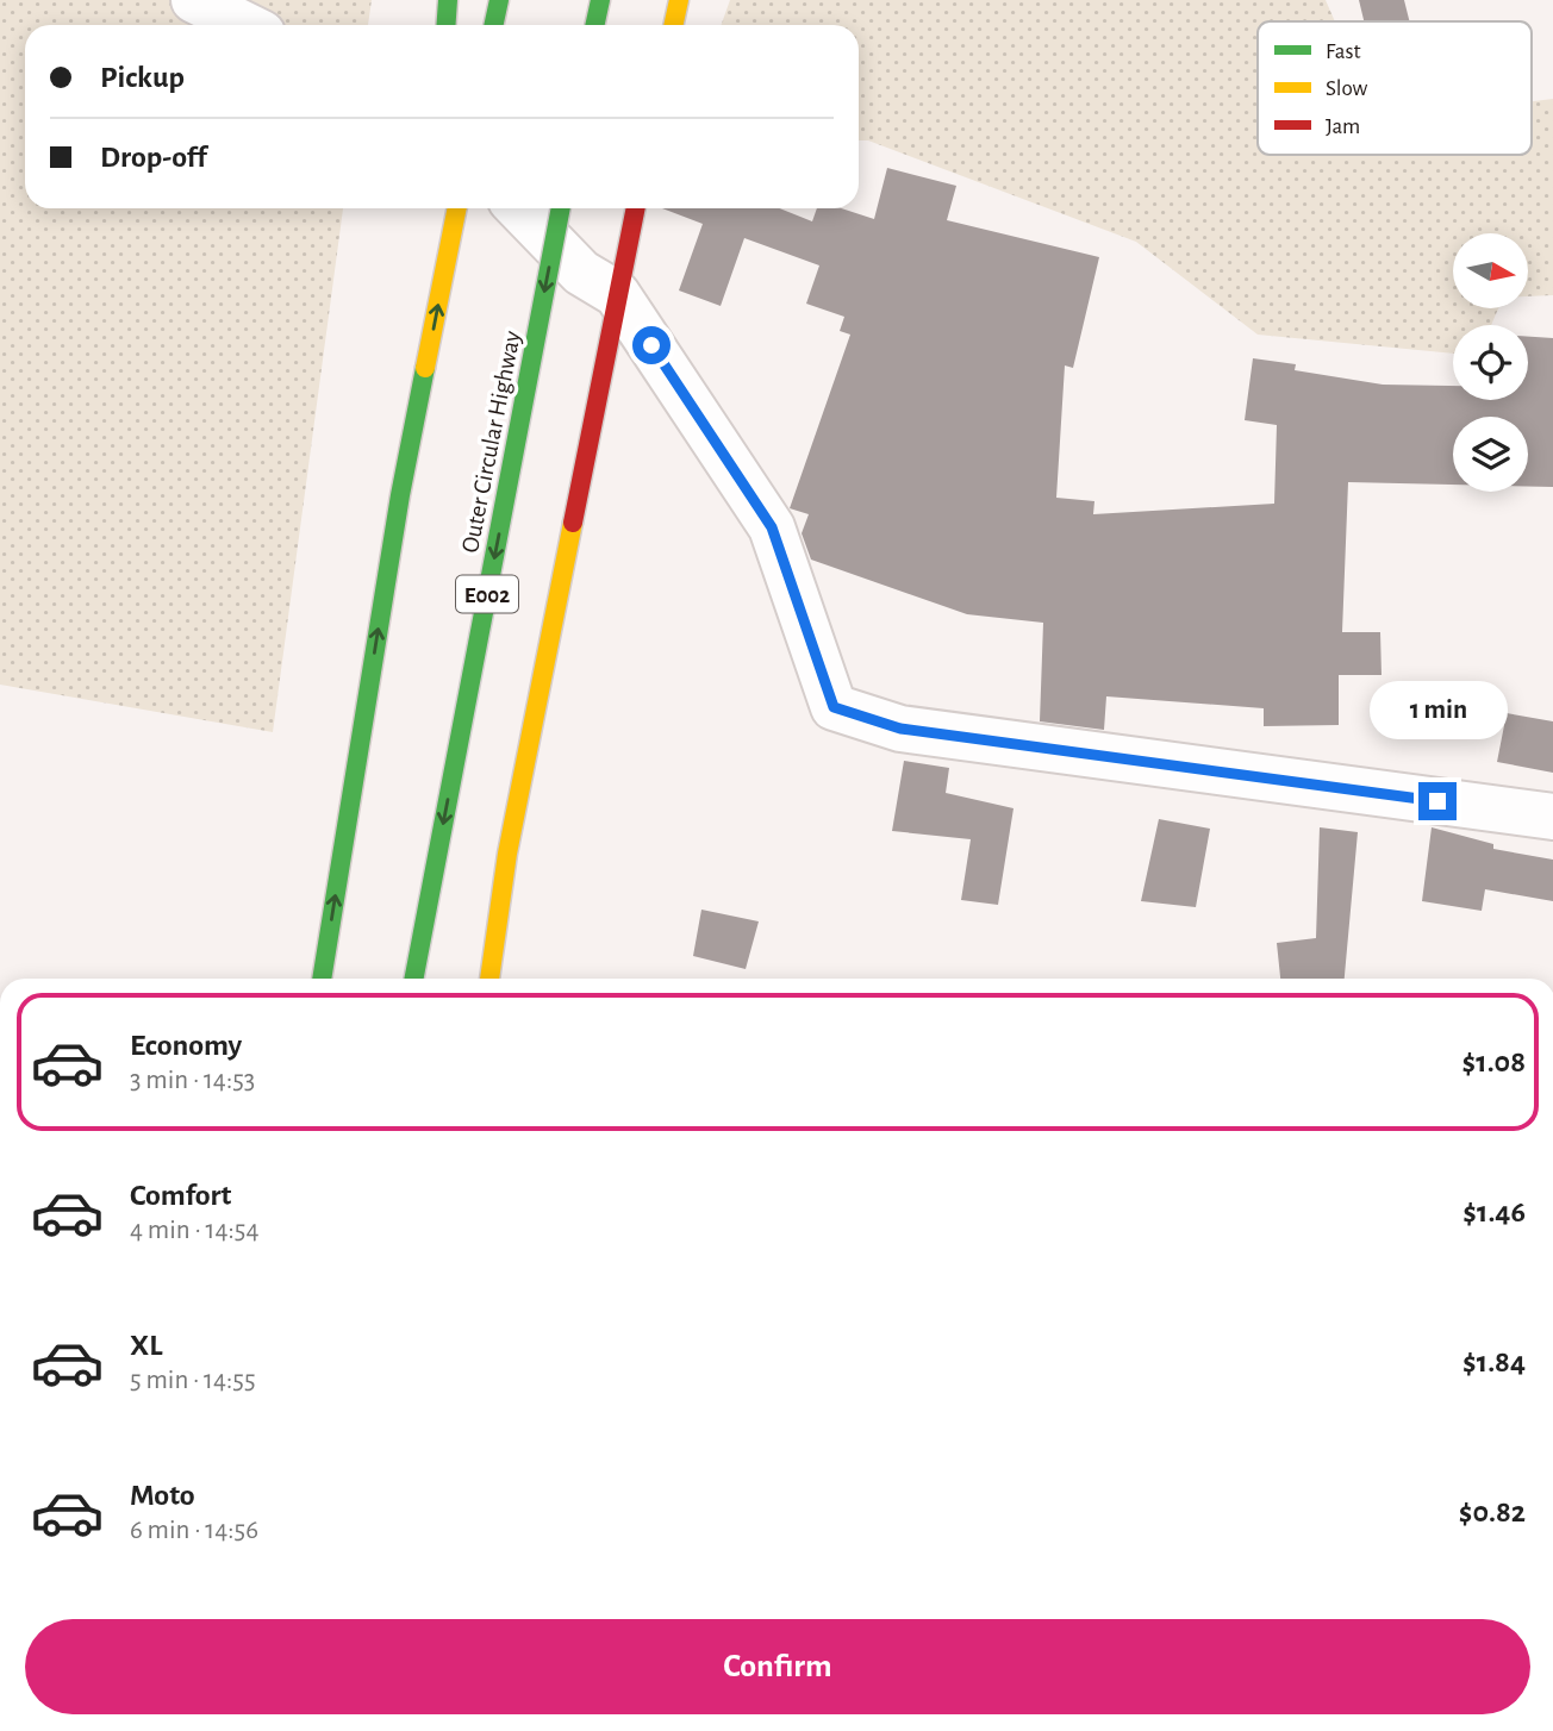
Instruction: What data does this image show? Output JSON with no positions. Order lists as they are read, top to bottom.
{
  "streets": {
    "main road": ["Outer Circular Highway", "E002"]
  },
  "legend": ["Fast", "Slow", "Jam"],
  "north": "right",
  "page": {
    "banner": ["Pickup", "Drop-off"],
    "bubble": "1 min",
    "list": [
      {
        "name": "Economy",
        "note": "3 min · 14:53",
        "value": "$1.08"
      },
      {
        "name": "Comfort",
        "note": "4 min · 14:54",
        "value": "$1.46"
      },
      {
        "name": "XL",
        "note": "5 min · 14:55",
        "value": "$1.84"
      },
      {
        "name": "Moto",
        "note": "6 min · 14:56",
        "value": "$0.82"
      }
    ],
    "buttons": "Confirm"
  }
}
